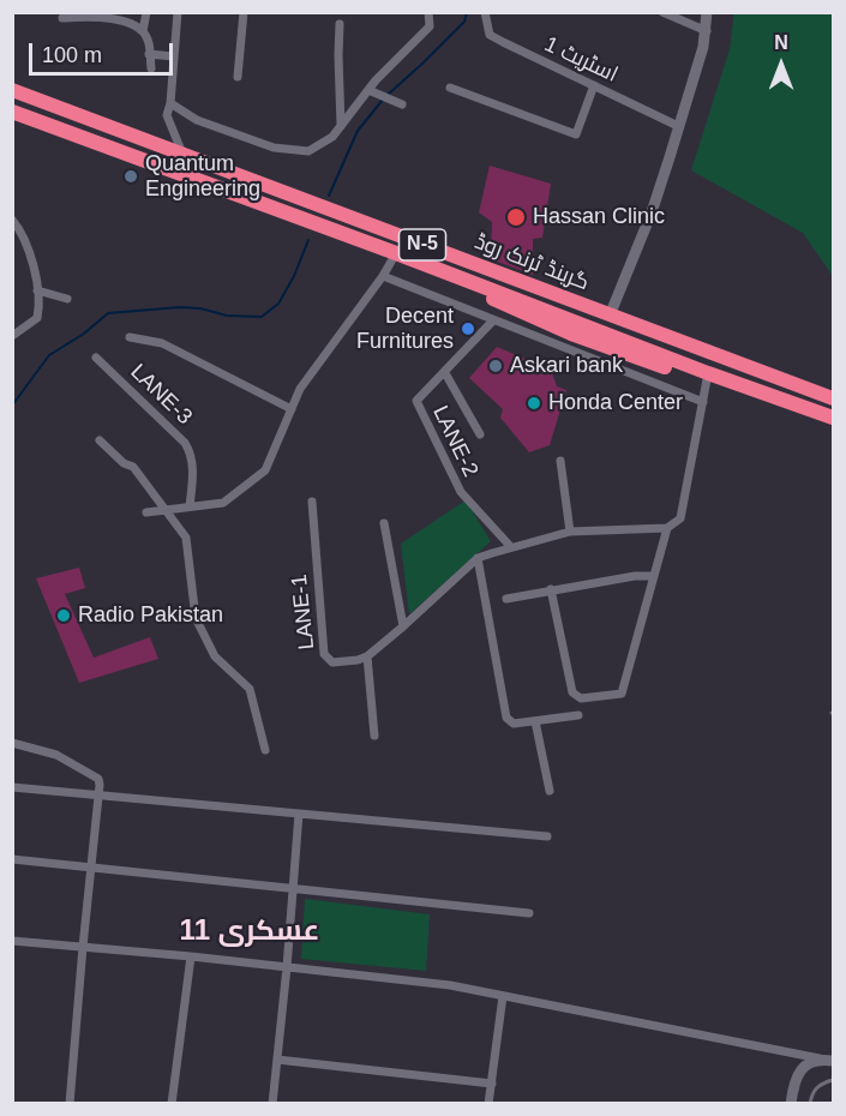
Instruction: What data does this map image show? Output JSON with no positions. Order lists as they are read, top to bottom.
{
  "streets": {
    "highway": ["N-5", "گرینڈ ٹرنک روڈ"],
    "street": [
      "اسٹریٹ 1",
      "LANE-3",
      "LANE-2",
      "LANE-1"
    ]
  },
  "districts": ["عسکری 11"],
  "places": [
    "Quantum Engineering",
    "Hassan Clinic",
    "Decent Furnitures",
    "Askari bank",
    "Honda Center",
    "Radio Pakistan"
  ],
  "scale_bar": "100 m",
  "north": "top"
}
